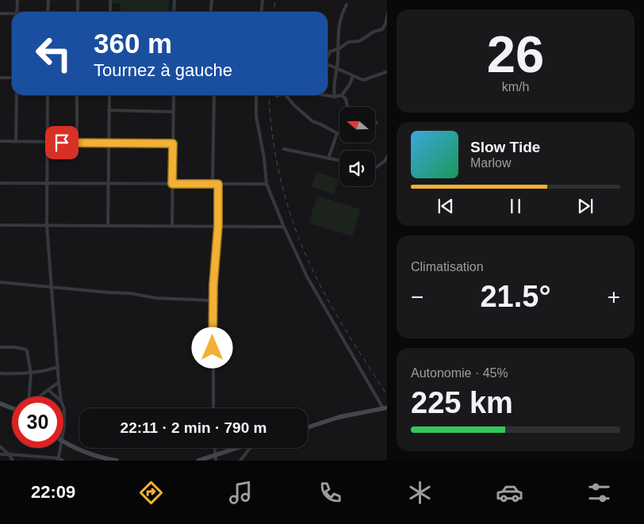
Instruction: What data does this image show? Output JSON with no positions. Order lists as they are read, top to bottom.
{
  "north": "left",
  "page": {
    "tile": [
      ["26", "km/h"],
      "Climatisation",
      ["Autonomie · 45%", "225 km"]
    ],
    "turn": ["360 m", "Tournez à gauche"],
    "song": ["Slow Tide", "Marlow"],
    "heat": ["−", "21.5°", "+"],
    "limit": "30",
    "trip": "22:11 · 2 min · 790 m",
    "tabs": "22:09"
  }
}
